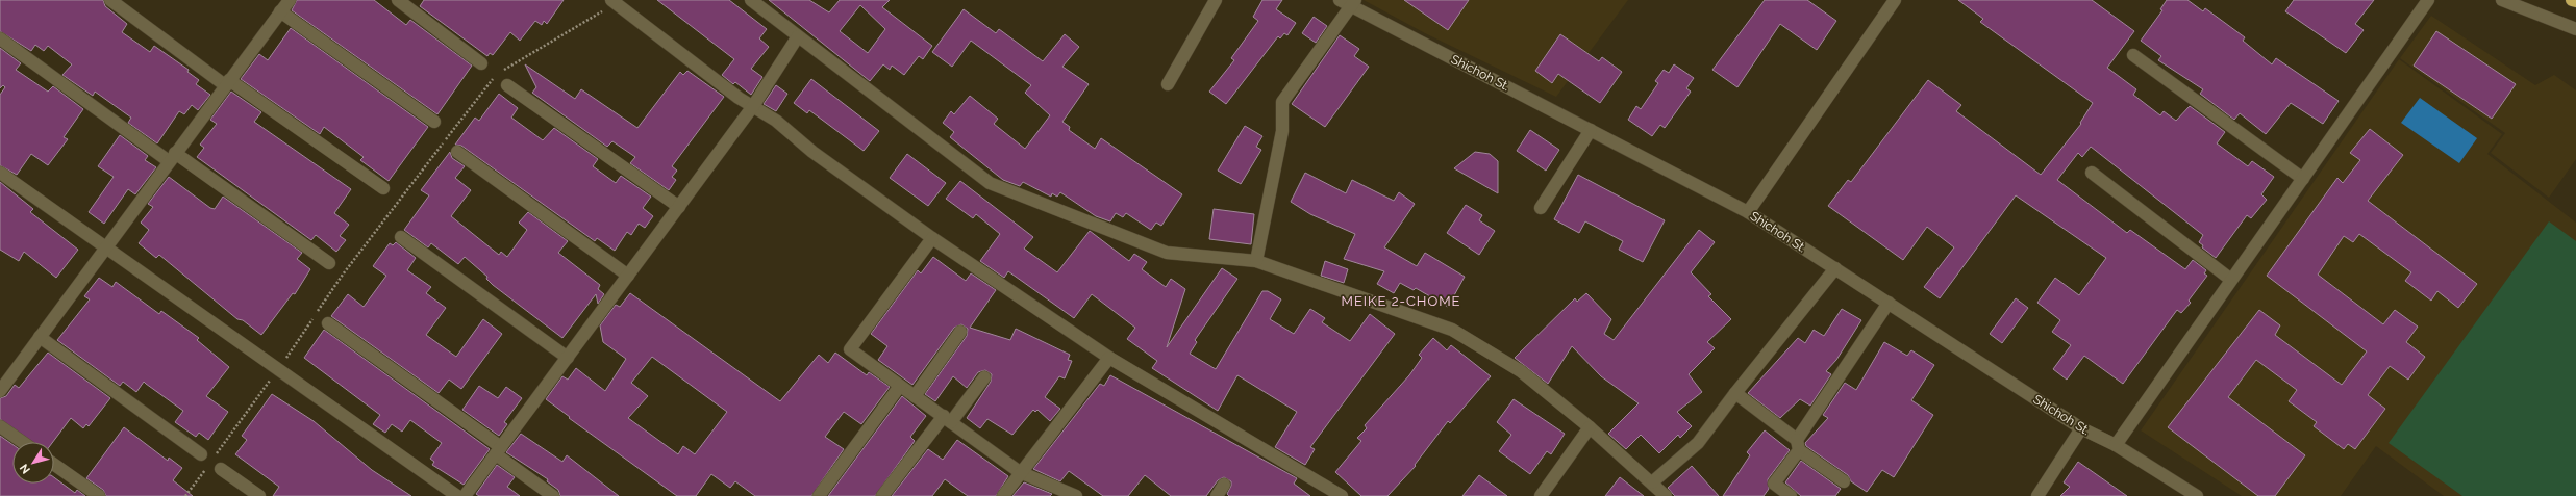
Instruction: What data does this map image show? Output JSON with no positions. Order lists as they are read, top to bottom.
{
  "streets": {
    "street": ["Shichoh St."]
  },
  "districts": ["MEIKE 2-CHOME"],
  "north": "bottom left"
}
